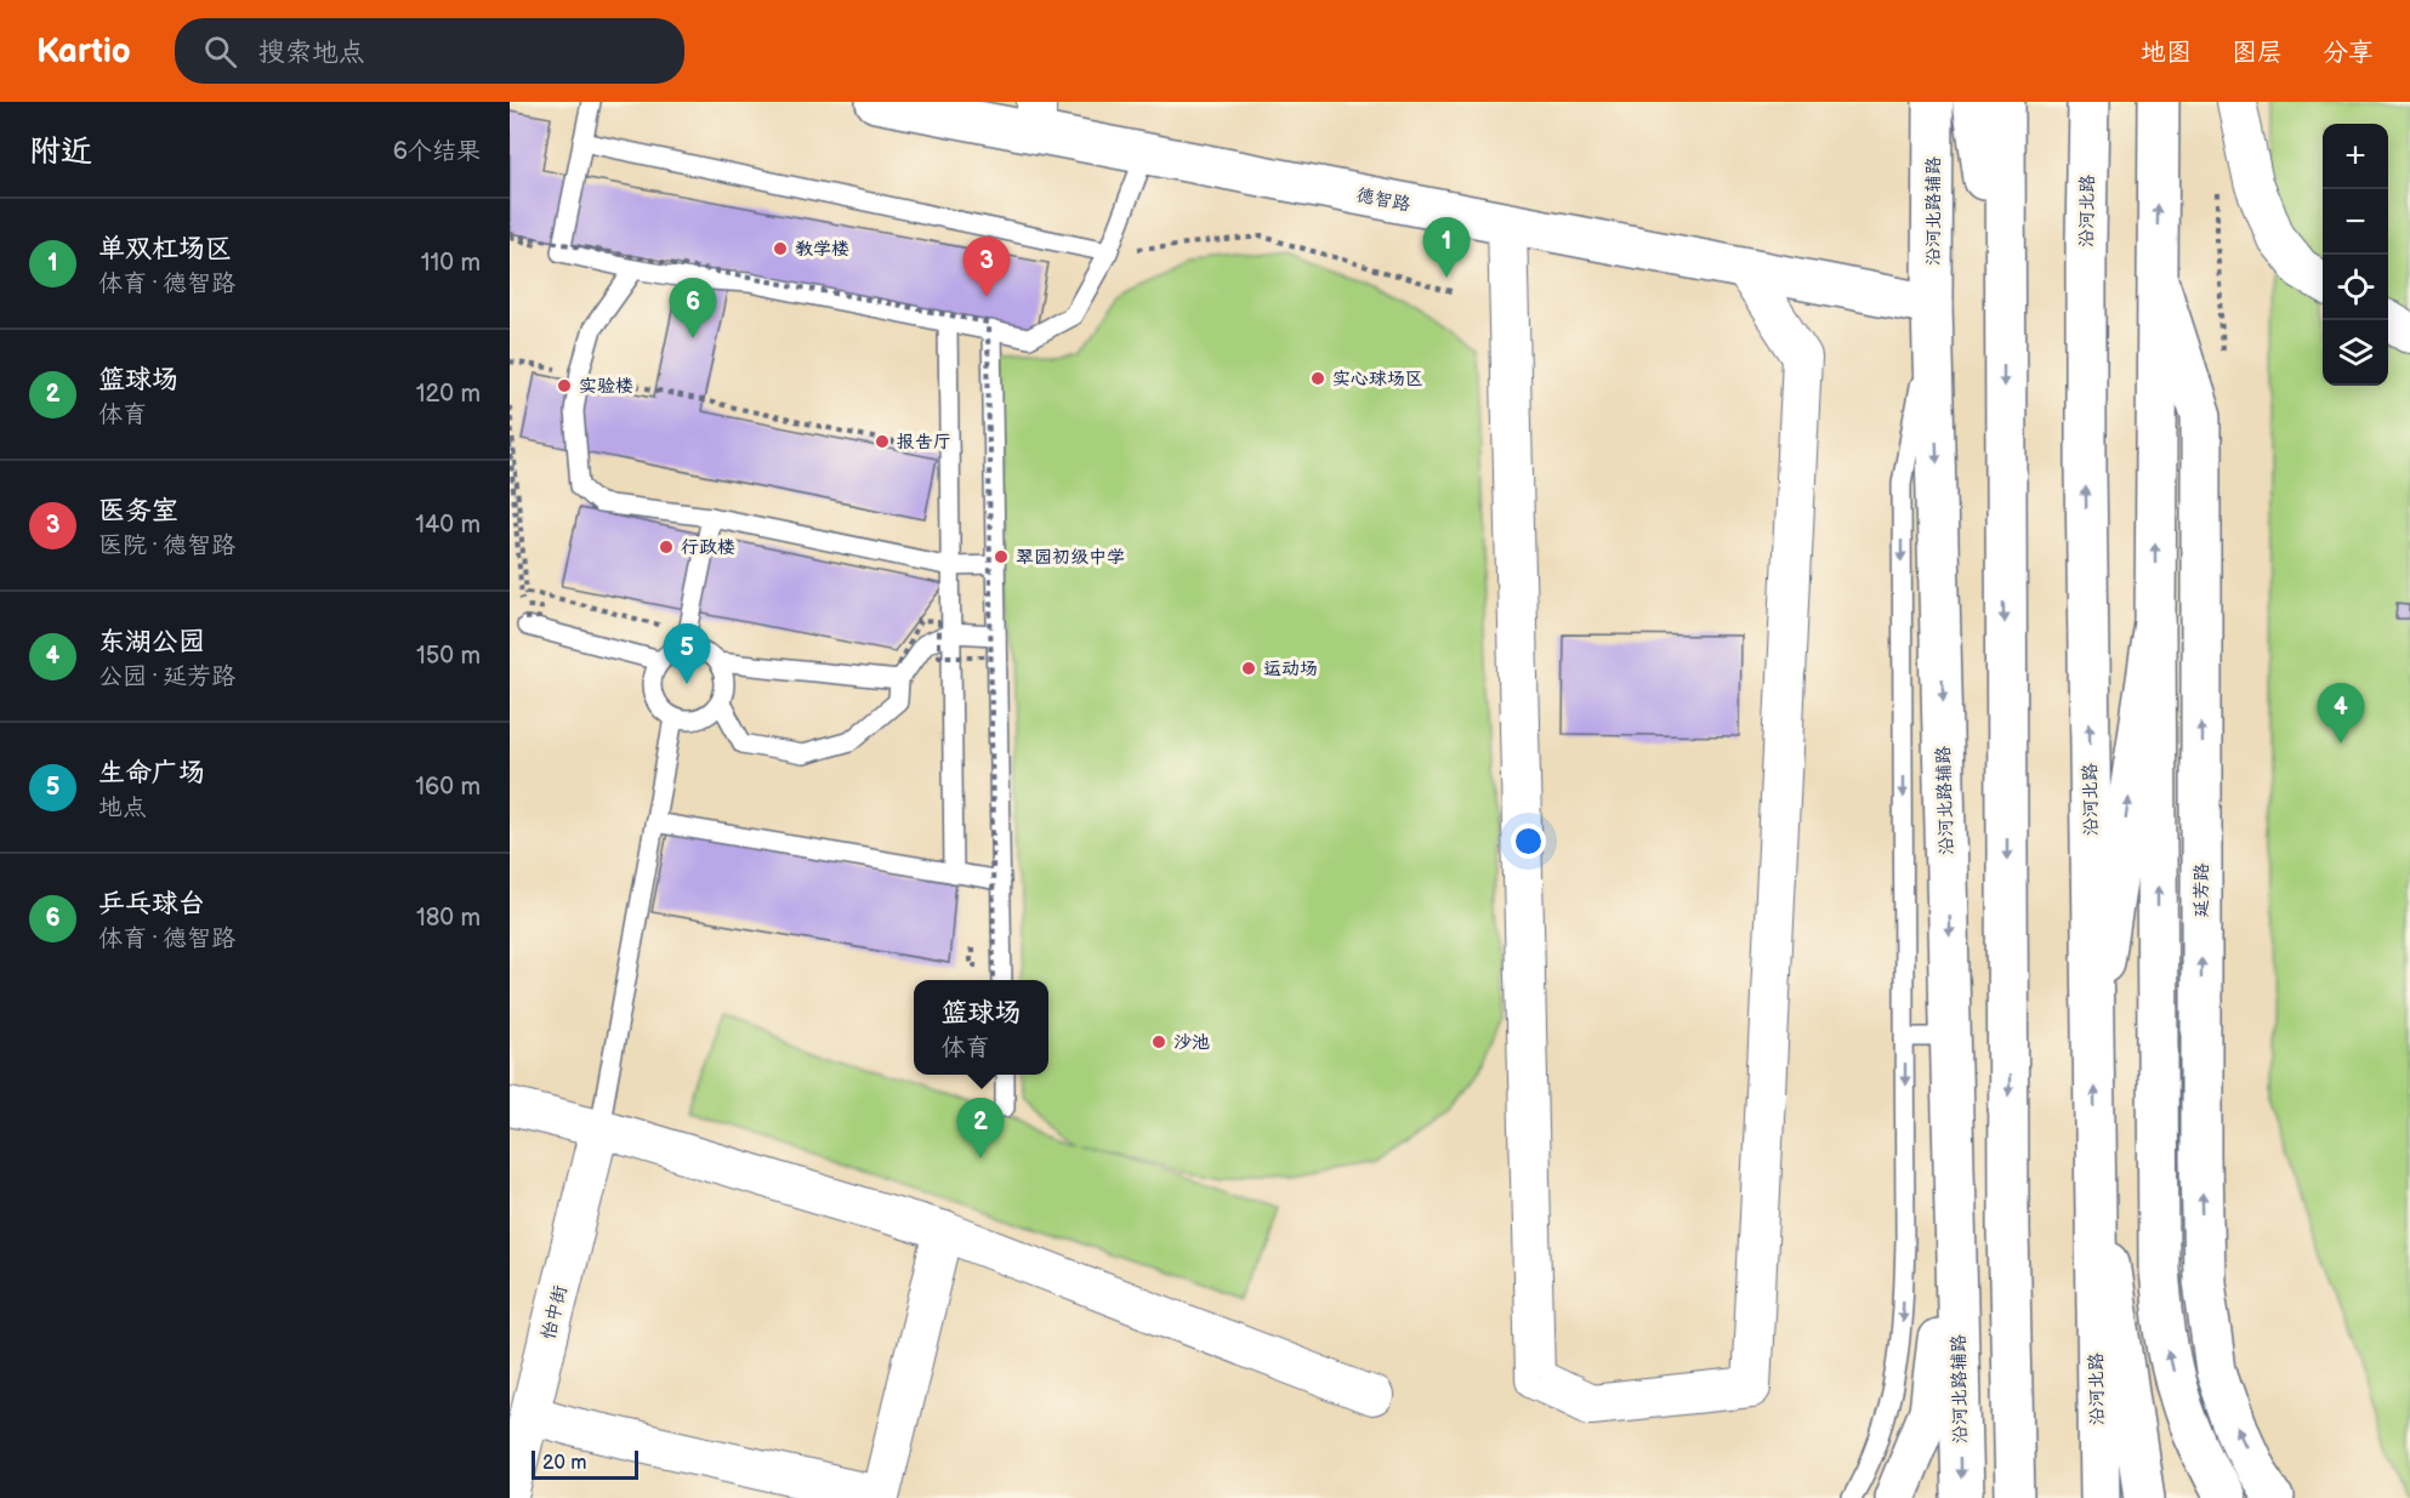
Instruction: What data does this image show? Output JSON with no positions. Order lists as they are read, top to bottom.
{
  "streets": {
    "main road": [
      "德智路",
      "沿河北路辅路",
      "沿河北路",
      "延芳路"
    ],
    "street": ["怡中街"]
  },
  "crossings": [
    ["德智路", "沿河北路辅路"]
  ],
  "places": [
    "教学楼",
    "实心球场区",
    "实验楼",
    "报告厅",
    "行政楼",
    "翠园初级中学",
    "运动场",
    "沙池"
  ],
  "scale_bar": "20 m",
  "page": {
    "header": "Kartio",
    "search": "搜索地点",
    "nav": ["地图", "图层", "分享"],
    "heading": ["附近", "6个结果"],
    "map_buttons": ["+", "−"],
    "list": [
      {
        "mark": "1",
        "name": "单双杠场区",
        "note": "体育 · 德智路",
        "value": "110 m"
      },
      {
        "mark": "2",
        "name": "篮球场",
        "note": "体育",
        "value": "120 m"
      },
      {
        "mark": "3",
        "name": "医务室",
        "note": "医院 · 德智路",
        "value": "140 m"
      },
      {
        "mark": "4",
        "name": "东湖公园",
        "note": "公园 · 延芳路",
        "value": "150 m"
      },
      {
        "mark": "5",
        "name": "生命广场",
        "note": "地点",
        "value": "160 m"
      },
      {
        "mark": "6",
        "name": "乒乓球台",
        "note": "体育 · 德智路",
        "value": "180 m"
      }
    ],
    "pins": [
      "1",
      "3",
      "6",
      "5",
      "4",
      "2"
    ],
    "popup": ["篮球场", "体育"],
    "scale": "20 m"
  }
}
